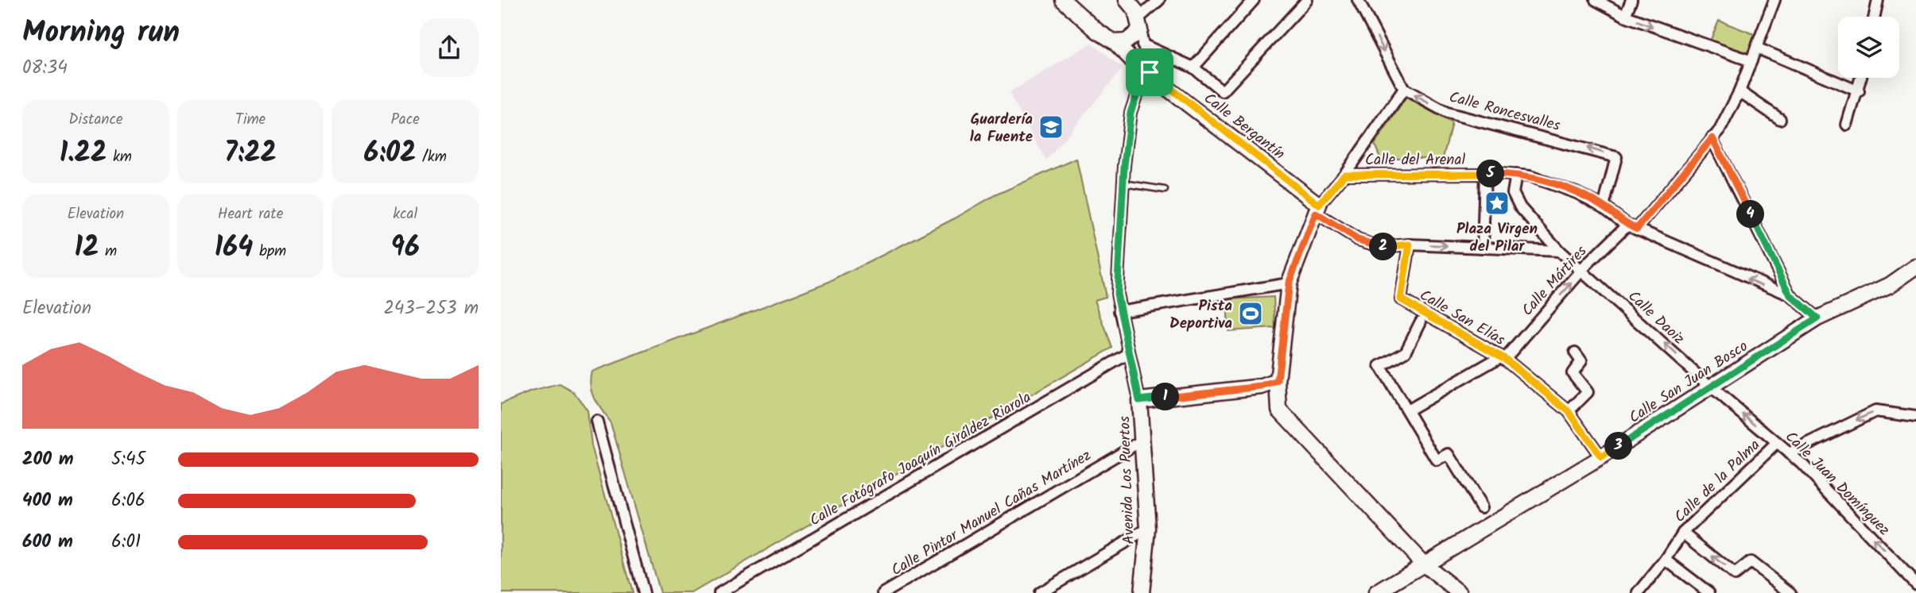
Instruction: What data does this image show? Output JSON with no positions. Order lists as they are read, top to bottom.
{
  "streets": {
    "street": [
      "Calle Roncesvalles",
      "Calle Bergantín",
      "Calle del Arenal",
      "Calle Mártires",
      "Calle San Elías",
      "Calle Daoiz",
      "Calle San Juan Bosco",
      "Calle Fotógrafo Joaquín Giráldez Riarola",
      "Avenida Los Puertos",
      "Calle de la Palma",
      "Calle Juan Domínguez",
      "Calle Pintor Manuel Cañas Martínez"
    ]
  },
  "crossings": [
    ["Calle Roncesvalles", "Calle del Arenal"],
    ["Calle del Arenal", "Calle Mártires"],
    ["Calle del Arenal", "Calle Daoiz"],
    ["Calle del Arenal", "Calle San Juan Bosco"],
    ["Calle Mártires", "Calle San Elías"],
    ["Calle Mártires", "Calle Daoiz"],
    ["Calle San Elías", "Calle San Juan Bosco"],
    ["Calle Daoiz", "Calle San Juan Bosco"],
    ["Calle Daoiz", "Calle Juan Domínguez"],
    ["Calle San Juan Bosco", "Calle Juan Domínguez"],
    ["Avenida Los Puertos", "Calle Pintor Manuel Cañas Martínez"],
    ["Calle de la Palma", "Calle Juan Domínguez"]
  ],
  "one_way": ["Calle Roncesvalles", "Calle Daoiz", "Calle Juan Domínguez"],
  "places": {
    "school or university": ["Guardería la Fuente"],
    "place": ["Plaza Virgen del Pilar"],
    "sports": ["Pista Deportiva"]
  },
  "page": {
    "heading": ["Morning run", "08:34"],
    "stats": [
      ["Distance", "1.22 km"],
      ["Time", "7:22"],
      ["Pace", "6:02 /km"],
      ["Elevation", "12 m"],
      ["Heart rate", "164 bpm"],
      ["kcal", "96"]
    ],
    "pins": [
      "5",
      "4",
      "2",
      "1",
      "3"
    ],
    "chart": ["Elevation", "243–253 m"],
    "list": [
      {
        "name": "200 m",
        "note": "5:45"
      },
      {
        "name": "400 m",
        "note": "6:06"
      },
      {
        "name": "600 m",
        "note": "6:01"
      }
    ]
  }
}
